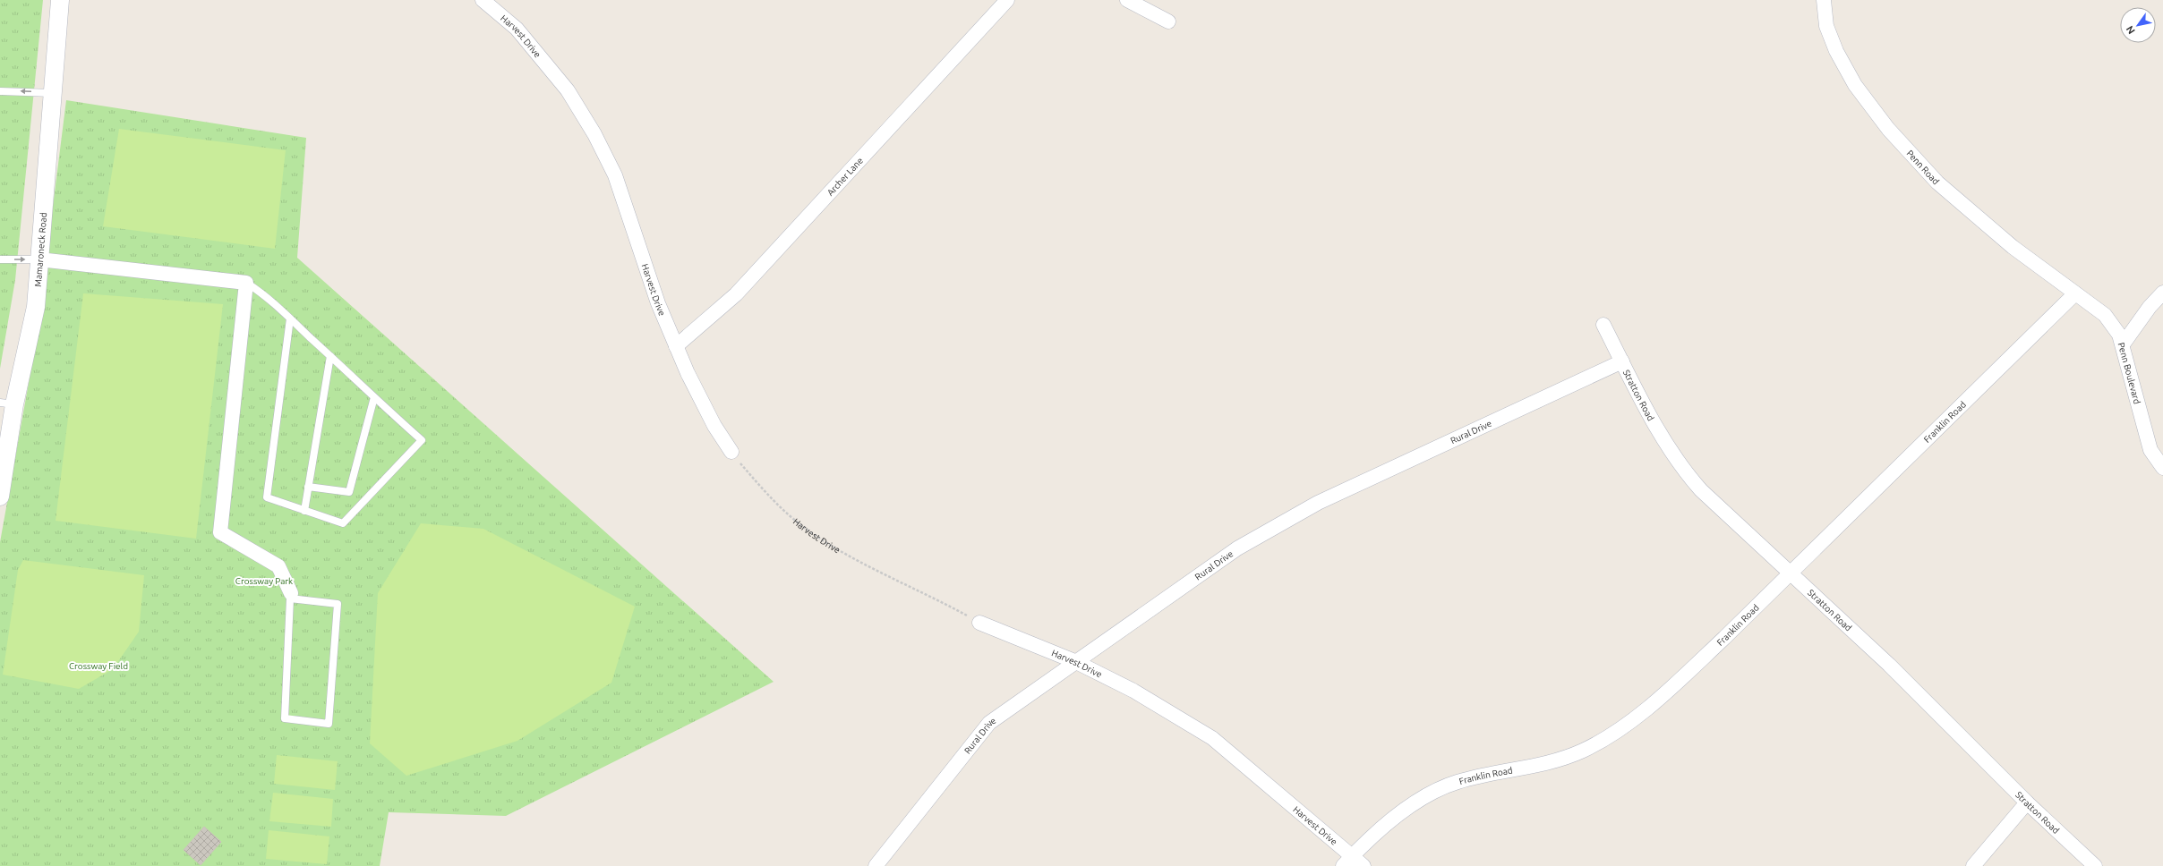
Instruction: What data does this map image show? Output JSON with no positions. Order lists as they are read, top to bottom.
{
  "streets": {
    "street": [
      "Harvest Drive",
      "Penn Road",
      "Archer Lane",
      "Mamaroneck Road",
      "Penn Boulevard",
      "Stratton Road",
      "Franklin Road",
      "Rural Drive"
    ]
  },
  "crossings": [
    ["Harvest Drive", "Archer Lane"],
    ["Harvest Drive", "Franklin Road"],
    ["Harvest Drive", "Rural Drive"],
    ["Penn Road", "Penn Boulevard"],
    ["Penn Road", "Franklin Road"],
    ["Penn Boulevard", "Franklin Road"],
    ["Stratton Road", "Franklin Road"],
    ["Stratton Road", "Rural Drive"]
  ],
  "parks": ["Crossway Park", "Crossway Field"],
  "north": "bottom left"
}
